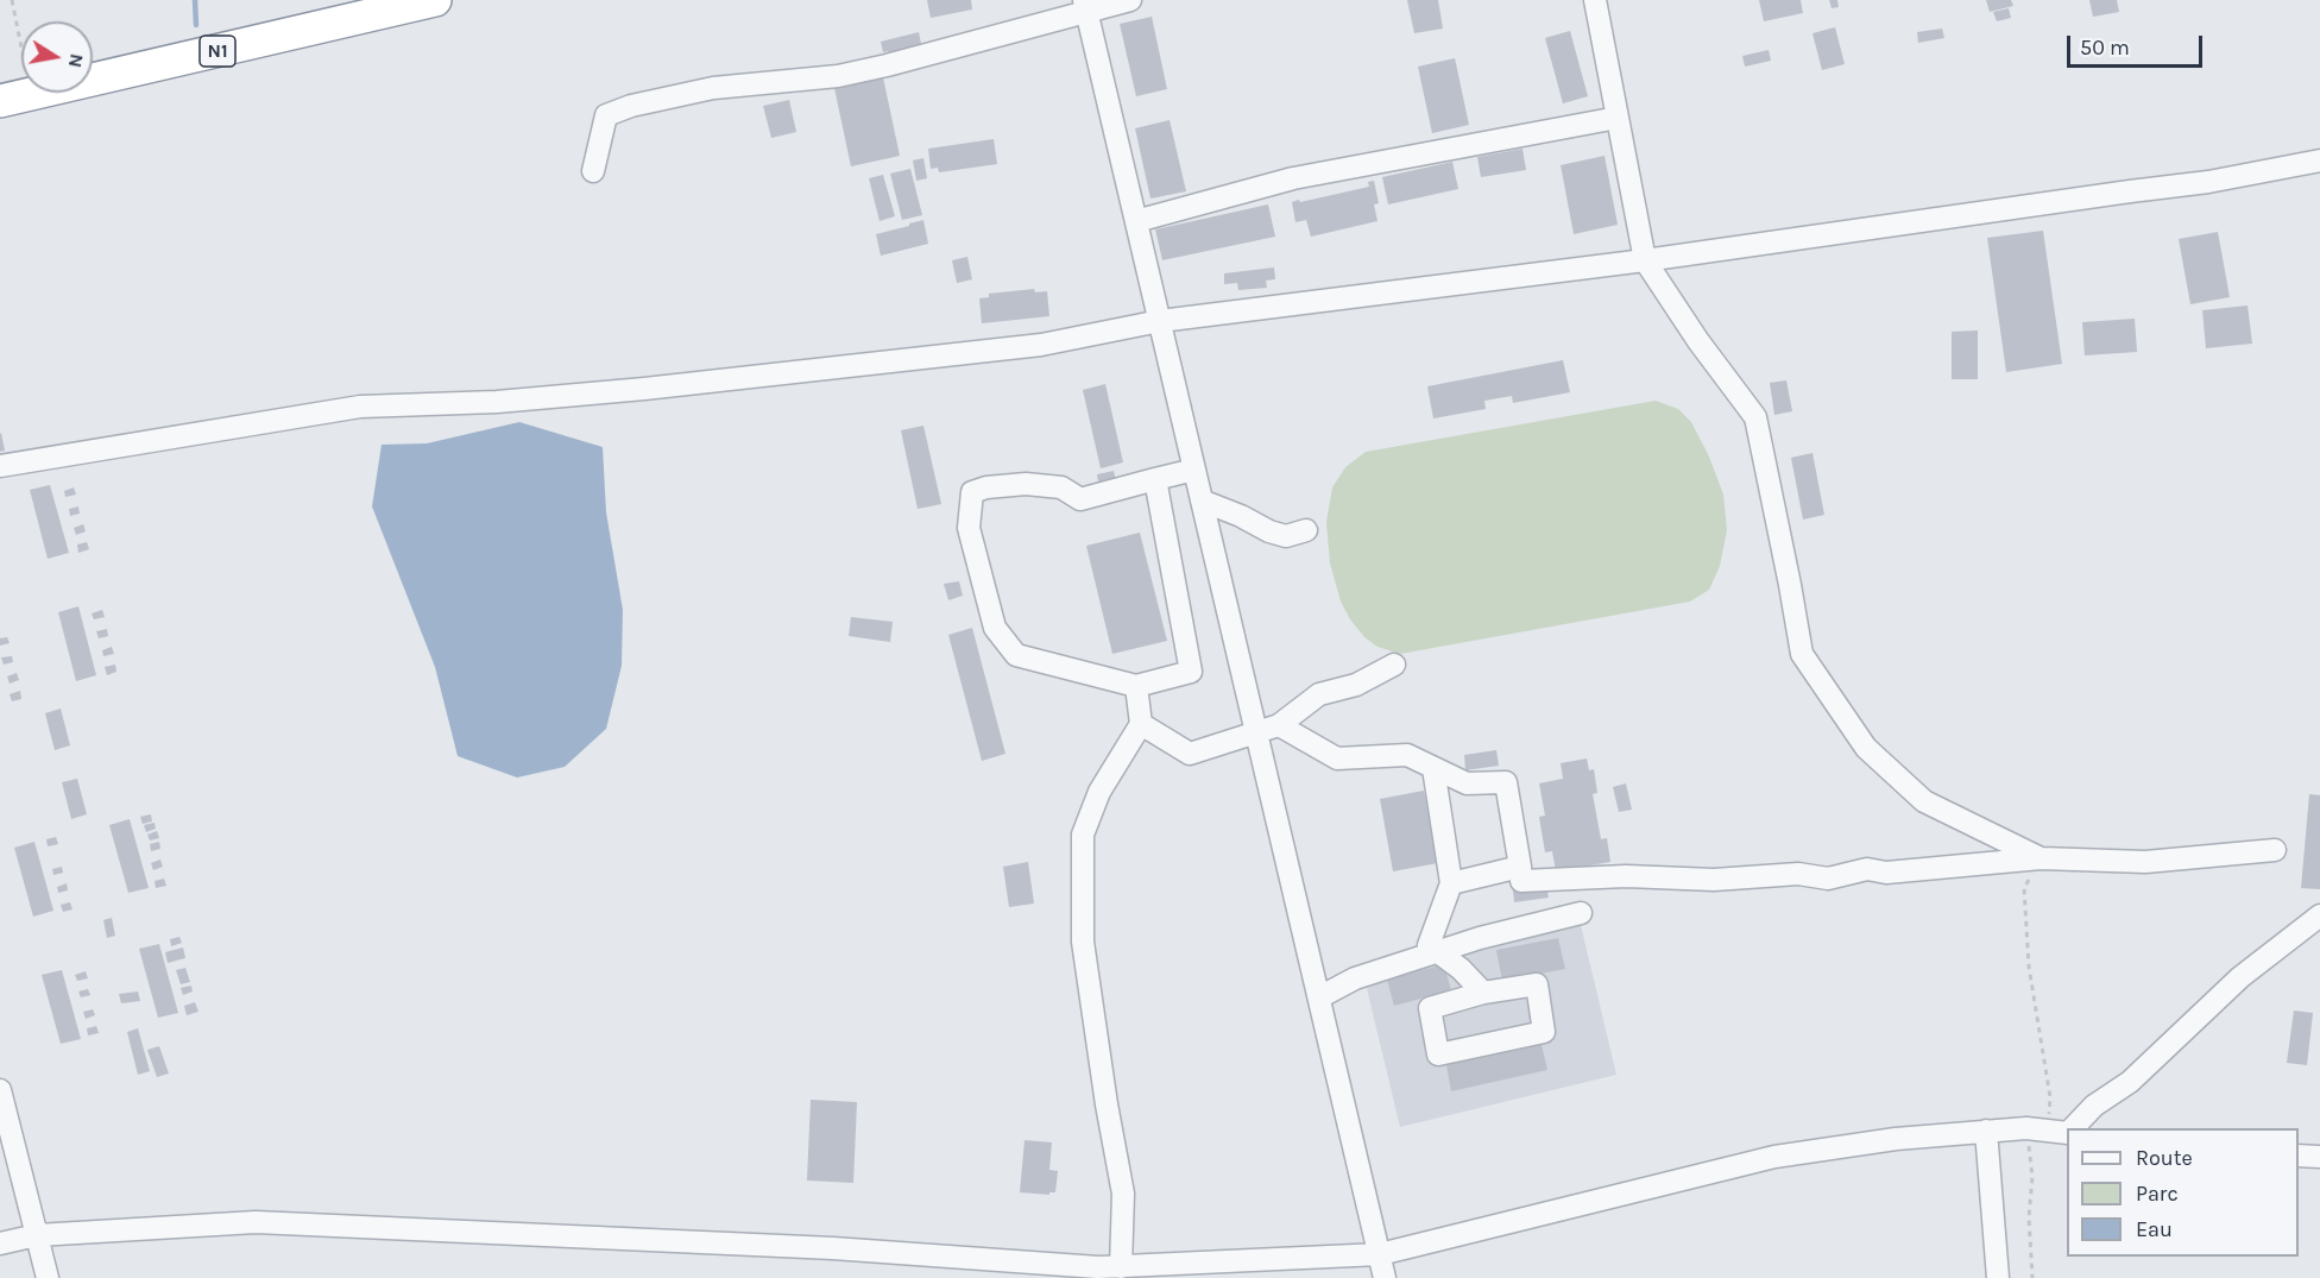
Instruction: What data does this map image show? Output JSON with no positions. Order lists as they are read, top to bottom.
{
  "streets": {
    "highway": ["N1"]
  },
  "legend": ["Route", "Parc", "Eau"],
  "scale_bar": "50 m",
  "north": "right"
}
